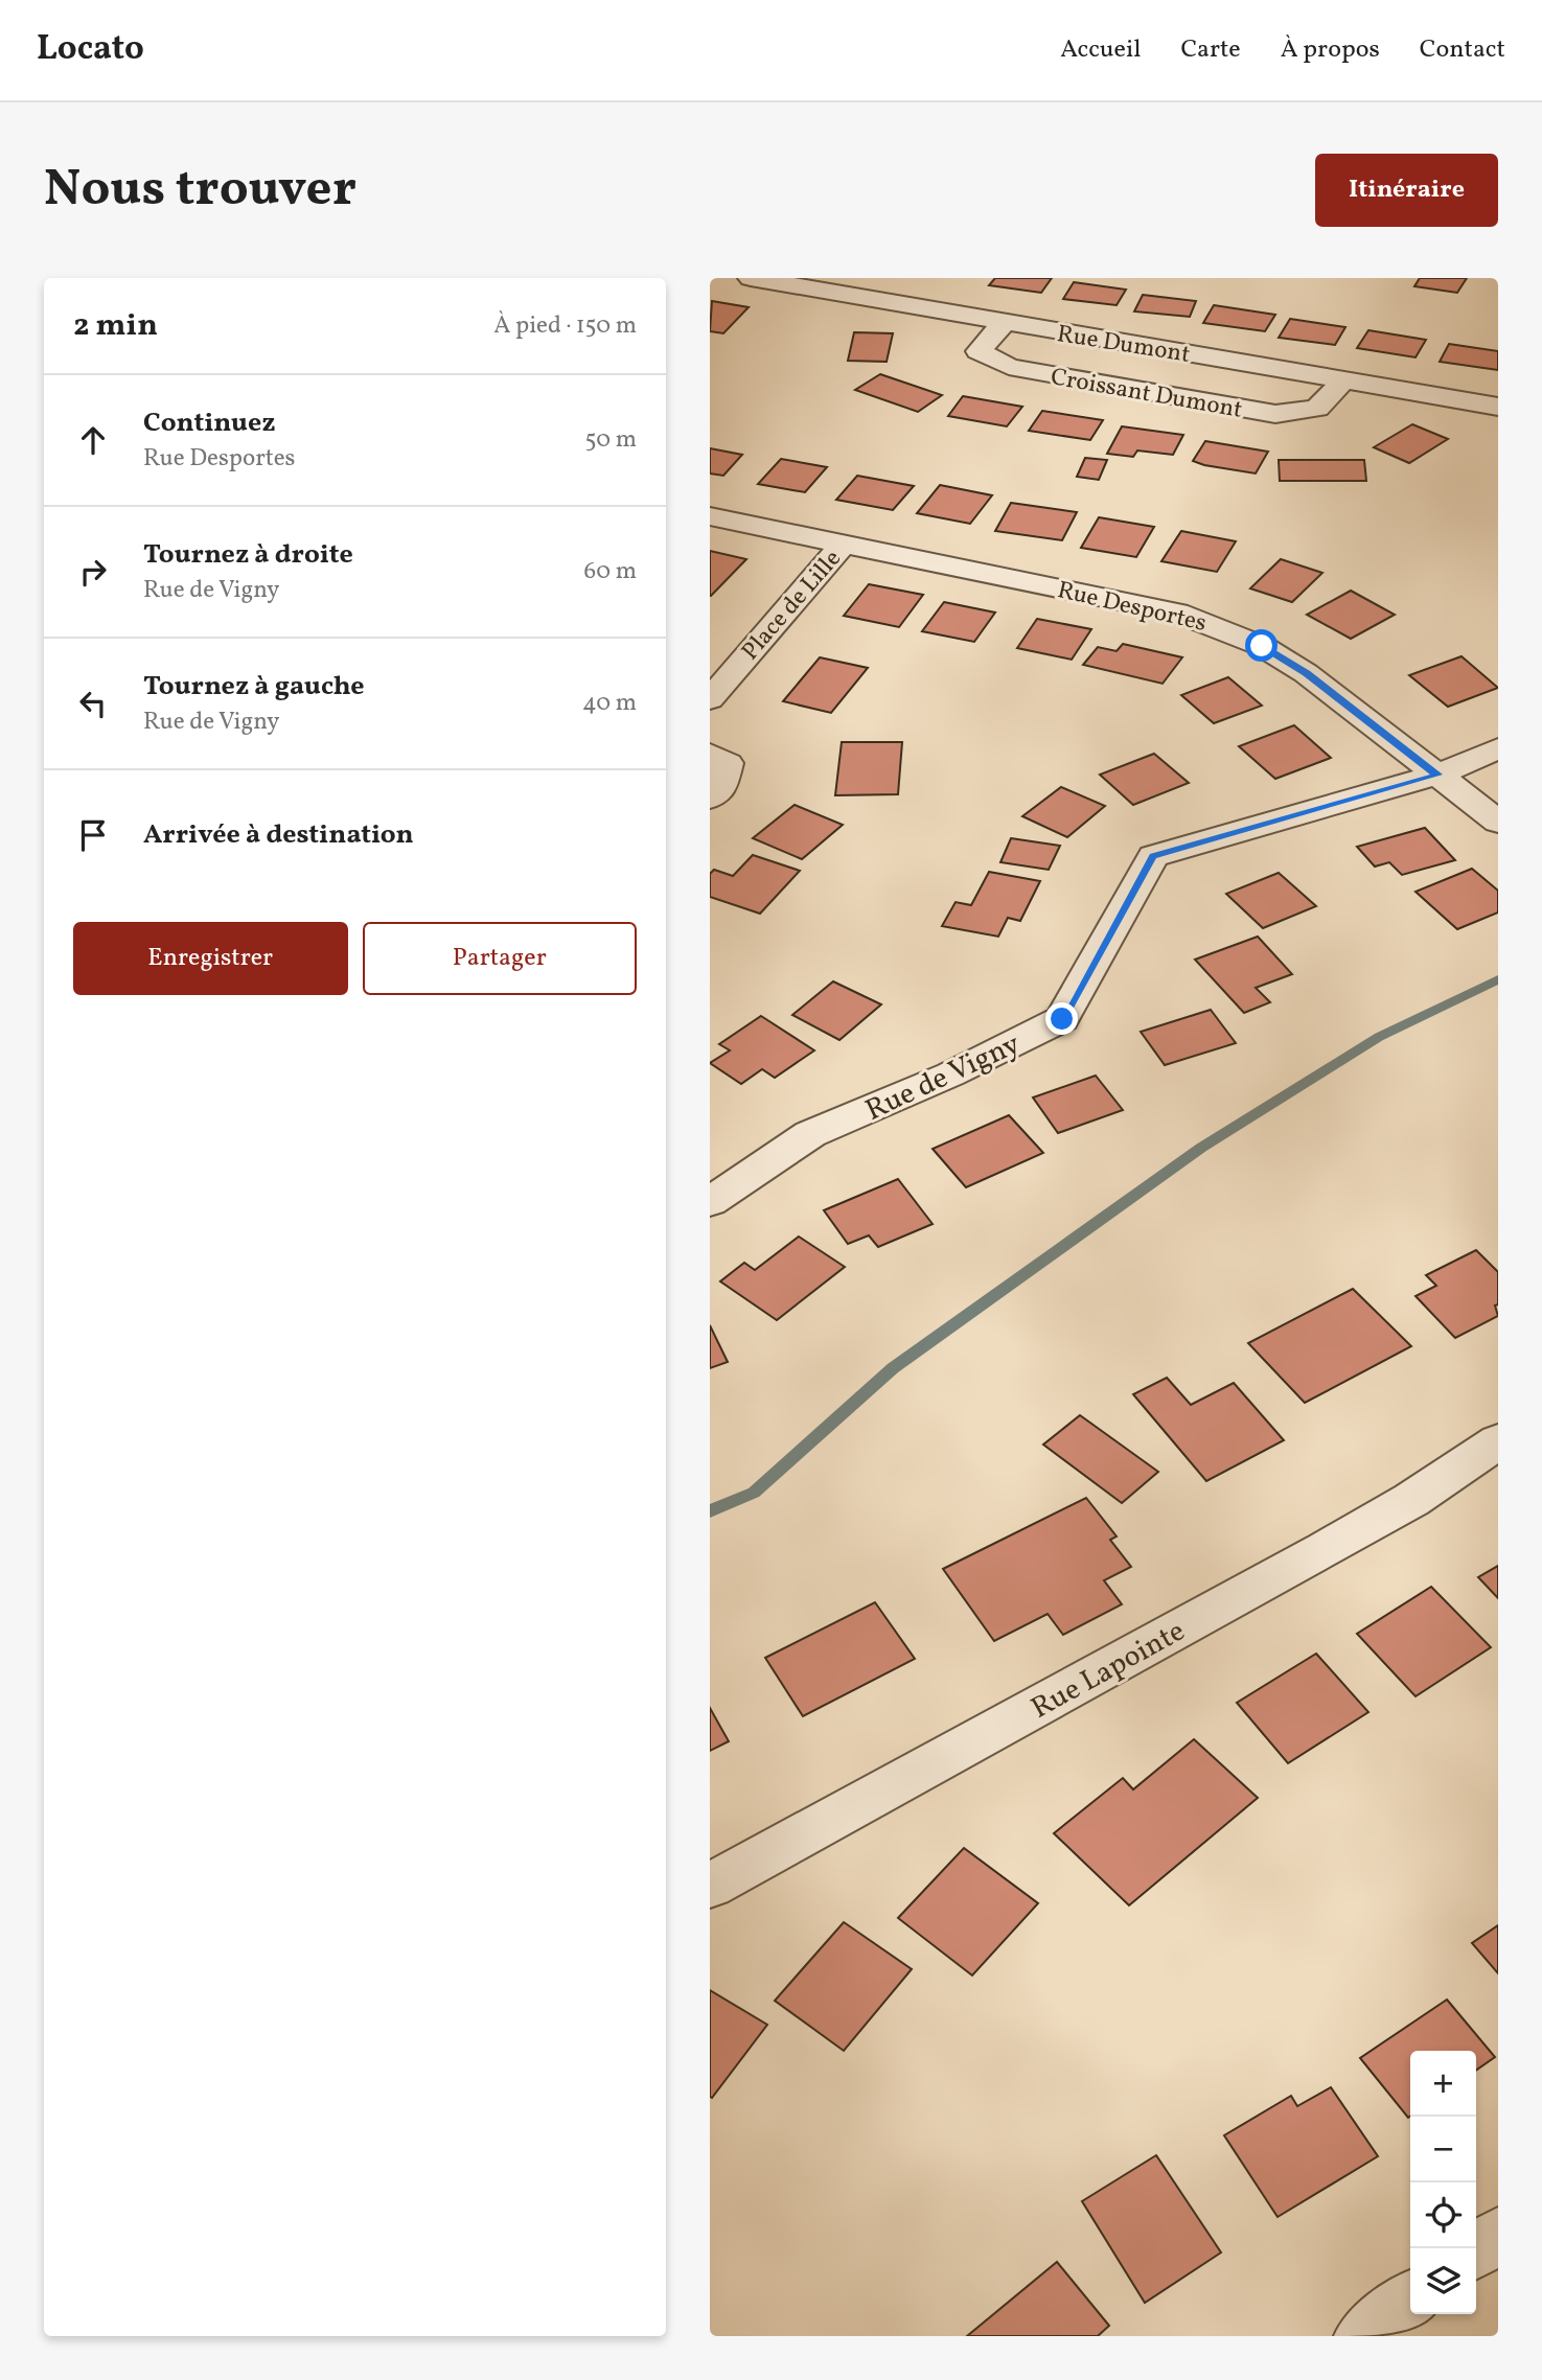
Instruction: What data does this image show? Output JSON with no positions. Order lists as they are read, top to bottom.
{
  "streets": {
    "street": [
      "Rue Dumont",
      "Croissant Dumont",
      "Place de Lille",
      "Rue Desportes",
      "Rue de Vigny",
      "Rue Lapointe"
    ]
  },
  "crossings": [
    ["Rue Dumont", "Croissant Dumont"],
    ["Place de Lille", "Rue Desportes"],
    ["Rue Desportes", "Rue de Vigny"]
  ],
  "page": {
    "header": "Locato",
    "nav": [
      "Accueil",
      "Carte",
      "À propos",
      "Contact"
    ],
    "buttons": [
      "Itinéraire",
      ["Enregistrer", "Partager"]
    ],
    "title": "Nous trouver",
    "heading": ["2 min", "À pied · 150 m"],
    "list": [
      ["Continuez", "Rue Desportes", "50 m"],
      ["Tournez à droite", "Rue de Vigny", "60 m"],
      ["Tournez à gauche", "Rue de Vigny", "40 m"],
      "Arrivée à destination"
    ],
    "map_buttons": ["+", "−"]
  }
}
